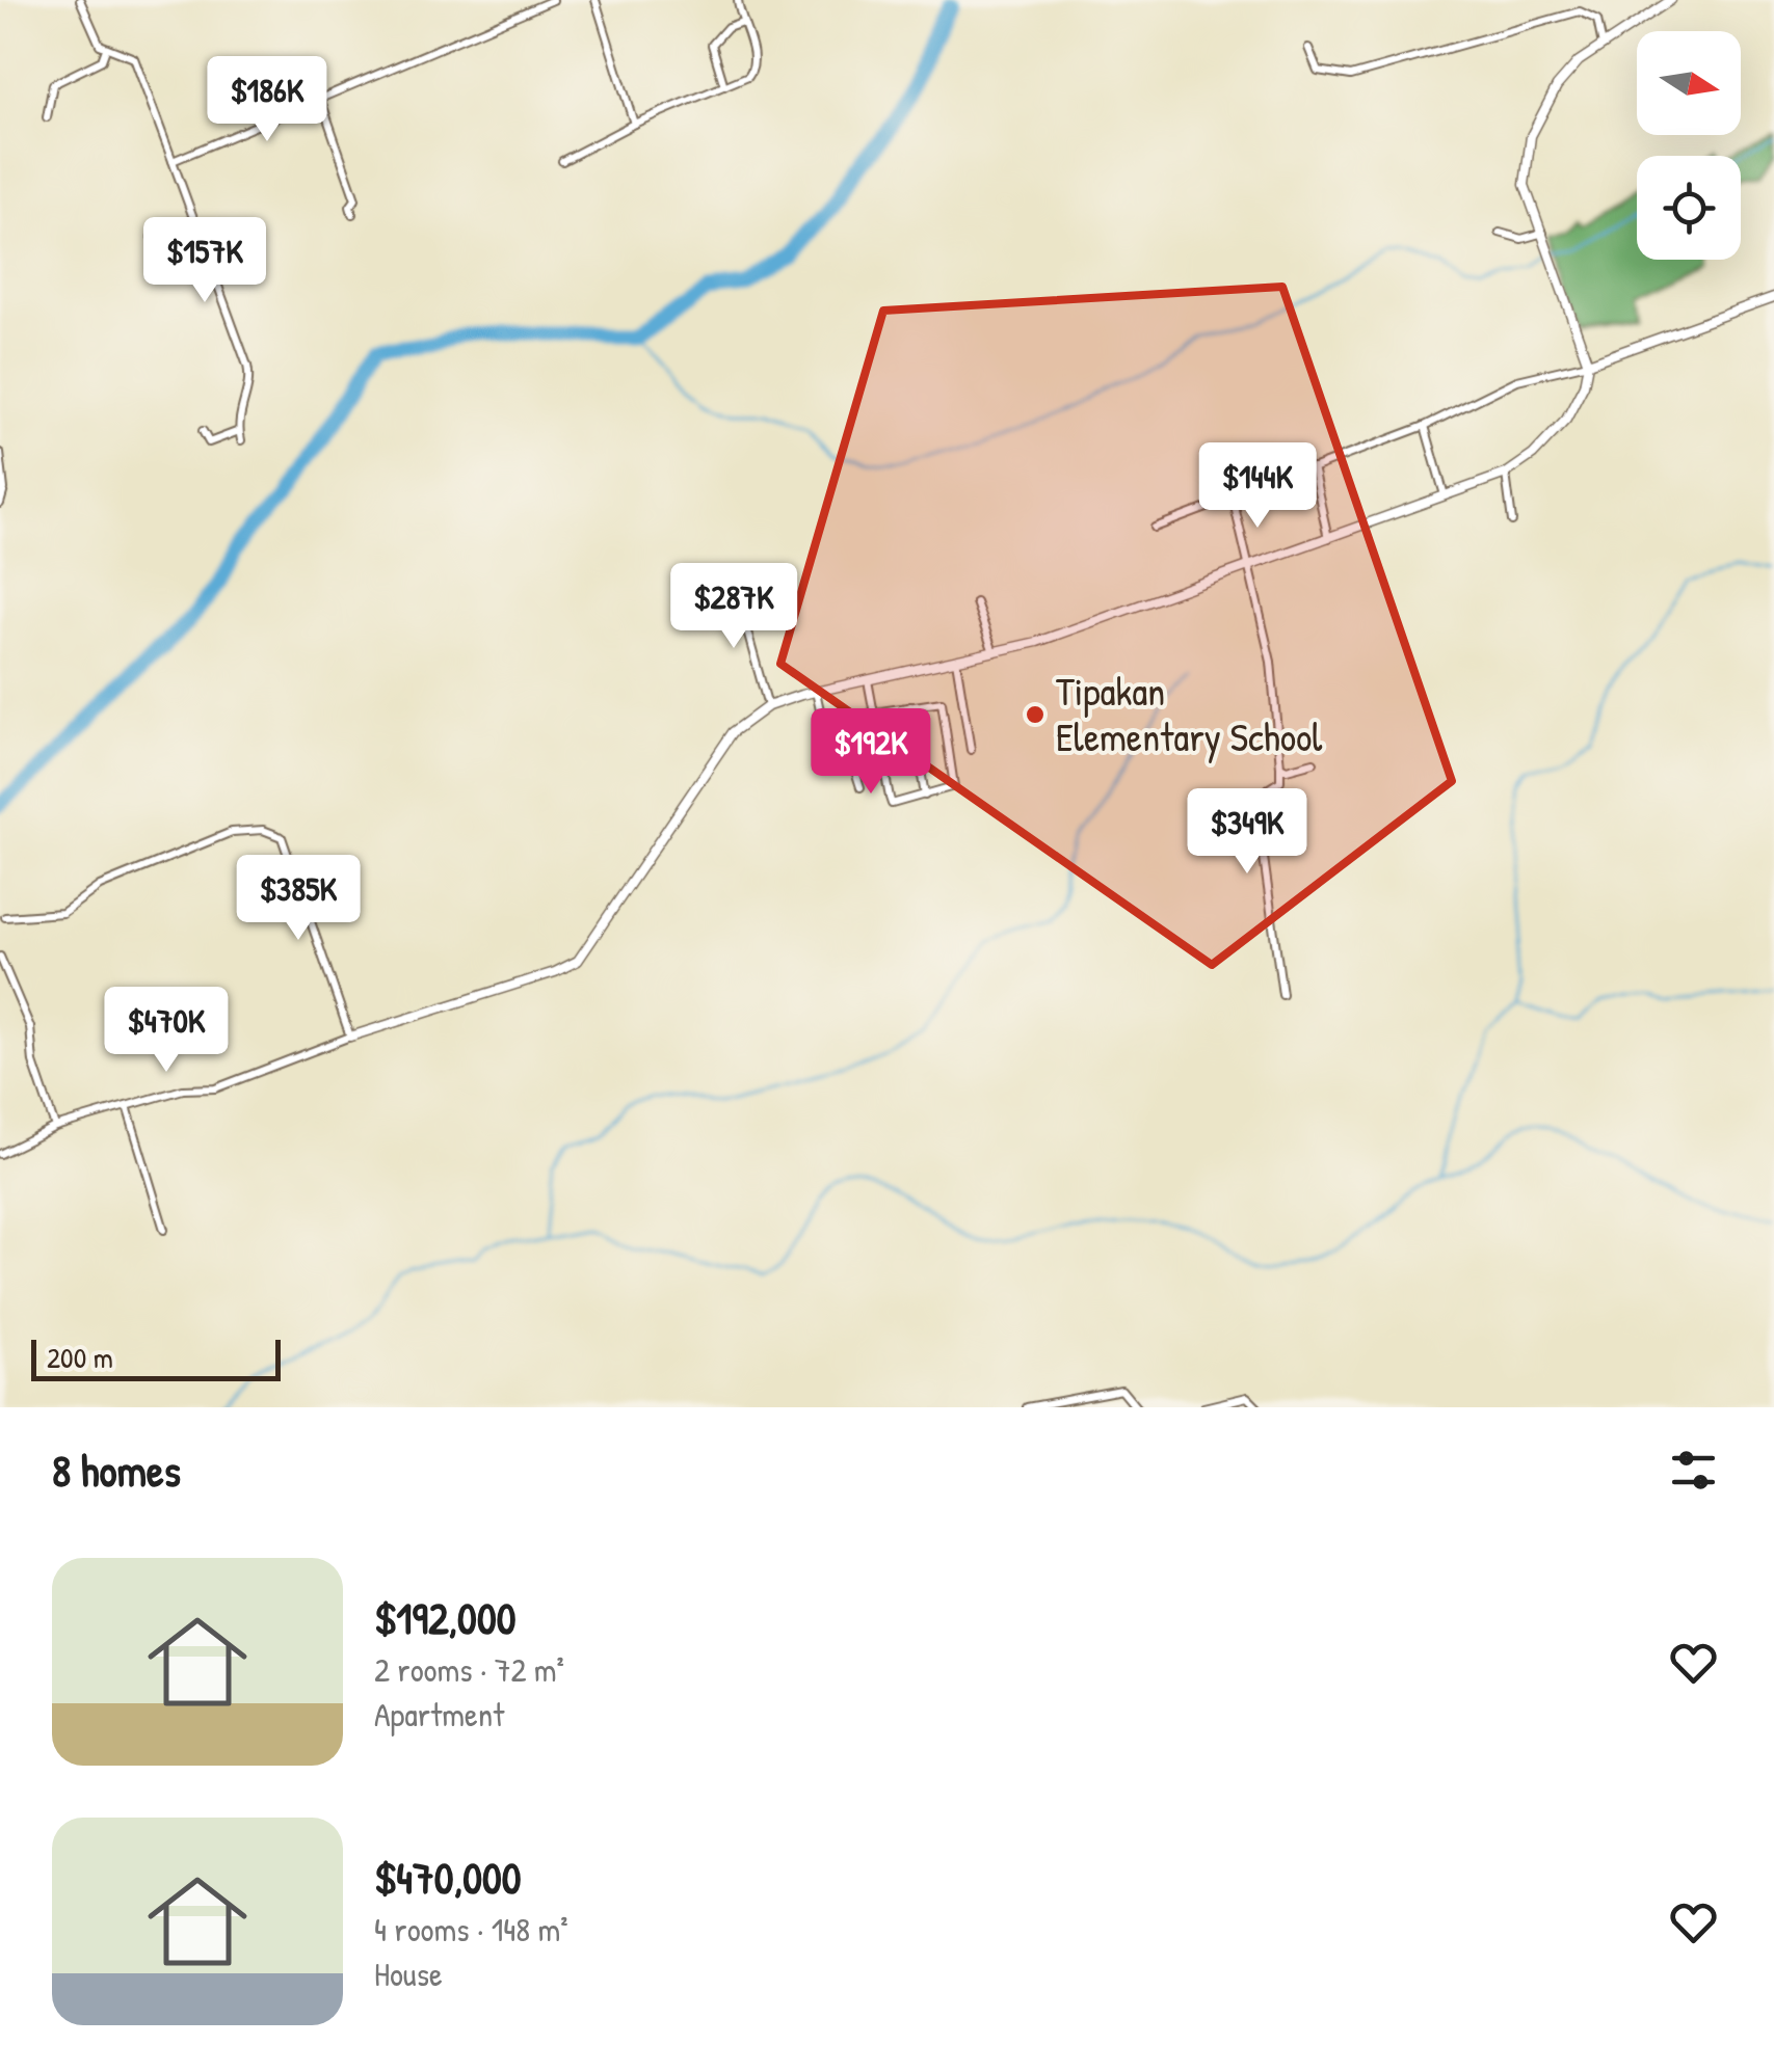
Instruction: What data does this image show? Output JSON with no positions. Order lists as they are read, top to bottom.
{
  "places": ["Tipakan Elementary School"],
  "scale_bar": "200 m",
  "north": "right",
  "page": {
    "price": [
      "$186K",
      "$157K",
      "$144K",
      "$287K",
      "$192K",
      "$349K",
      "$385K",
      "$470K"
    ],
    "scale": "200 m",
    "heading": "8 homes",
    "list": [
      {
        "name": "$192,000",
        "note": "2 rooms · 72 m² · Apartment"
      },
      {
        "name": "$470,000",
        "note": "4 rooms · 148 m² · House"
      }
    ]
  }
}
